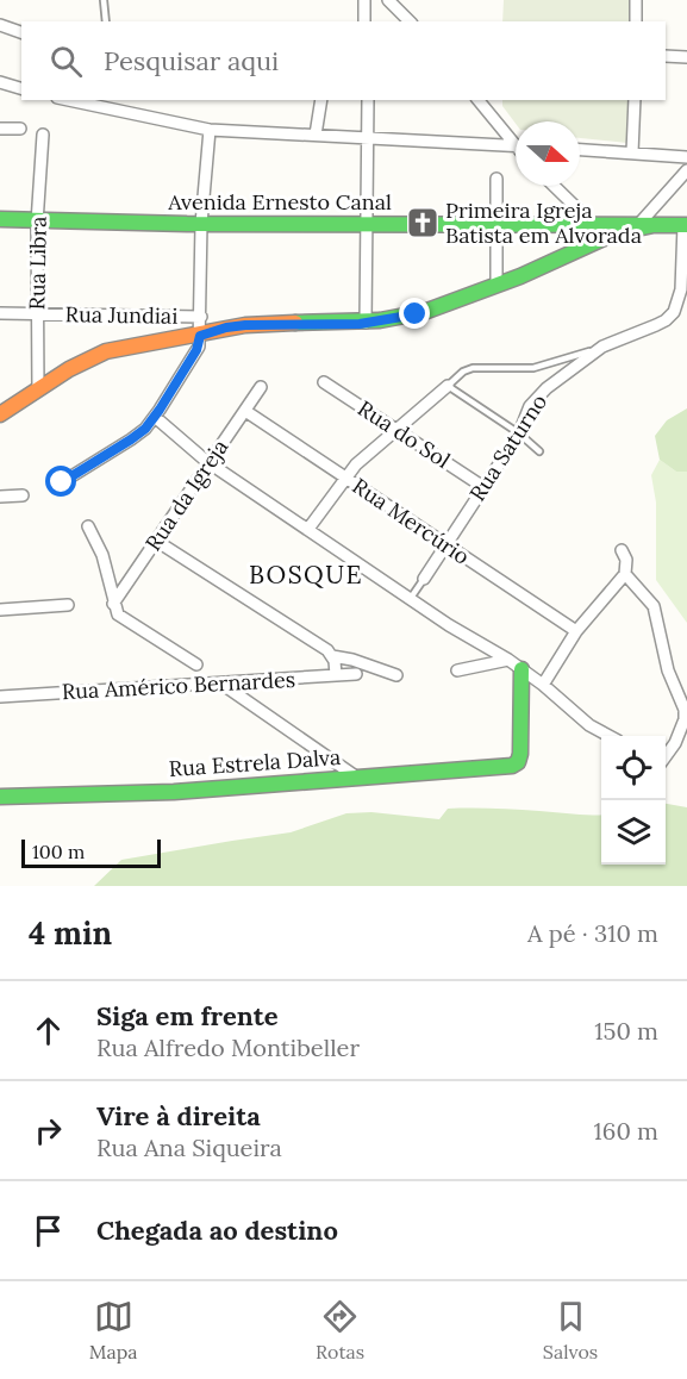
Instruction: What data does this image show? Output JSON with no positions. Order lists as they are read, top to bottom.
{
  "streets": {
    "street": [
      "Avenida Ernesto Canal",
      "Rua Libra",
      "Rua Jundiai",
      "Rua do Sol",
      "Rua Saturno",
      "Rua da Igreja",
      "Rua Mercúrio",
      "Rua Américo Bernardes",
      "Rua Estrela Dalva"
    ]
  },
  "crossings": [
    ["Avenida Ernesto Canal", "Rua Libra"],
    ["Rua Libra", "Rua Jundiai"],
    ["Rua do Sol", "Rua Saturno"],
    ["Rua Saturno", "Rua Mercúrio"],
    ["Rua da Igreja", "Rua Mercúrio"]
  ],
  "districts": ["BOSQUE"],
  "places": {
    "church": ["Primeira Igreja Batista em Alvorada"]
  },
  "scale_bar": "100 m",
  "north": "right",
  "page": {
    "search": "Pesquisar aqui",
    "scale": "100 m",
    "heading": ["4 min", "A pé · 310 m"],
    "list": [
      ["Siga em frente", "Rua Alfredo Montibeller", "150 m"],
      ["Vire à direita", "Rua Ana Siqueira", "160 m"],
      "Chegada ao destino"
    ],
    "nav": ["Mapa", "Rotas", "Salvos"]
  }
}
